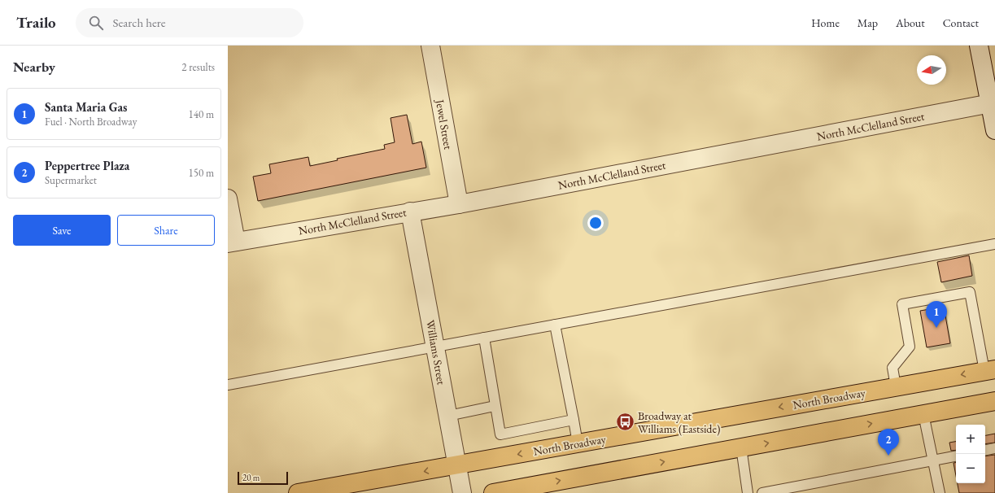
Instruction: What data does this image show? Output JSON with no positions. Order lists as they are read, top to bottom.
{
  "streets": {
    "main road": ["North Broadway"],
    "street": ["Jewel Street", "North McClelland Street", "Williams Street"]
  },
  "crossings": [
    ["Jewel Street", "North McClelland Street"],
    ["North McClelland Street", "Williams Street"],
    ["Williams Street", "North Broadway"]
  ],
  "places": {
    "bus stop": ["Broadway at Williams (Eastside)"]
  },
  "scale_bar": "20 m",
  "north": "left",
  "page": {
    "header": "Trailo",
    "search": "Search here",
    "nav": [
      "Home",
      "Map",
      "About",
      "Contact"
    ],
    "heading": ["Nearby", "2 results"],
    "list": [
      {
        "mark": "1",
        "name": "Santa Maria Gas",
        "note": "Fuel · North Broadway",
        "value": "140 m"
      },
      {
        "mark": "2",
        "name": "Peppertree Plaza",
        "note": "Supermarket",
        "value": "150 m"
      }
    ],
    "buttons": ["Save", "Share"],
    "pins": ["1", "2"],
    "map_buttons": ["+", "−"],
    "scale": "20 m"
  }
}
